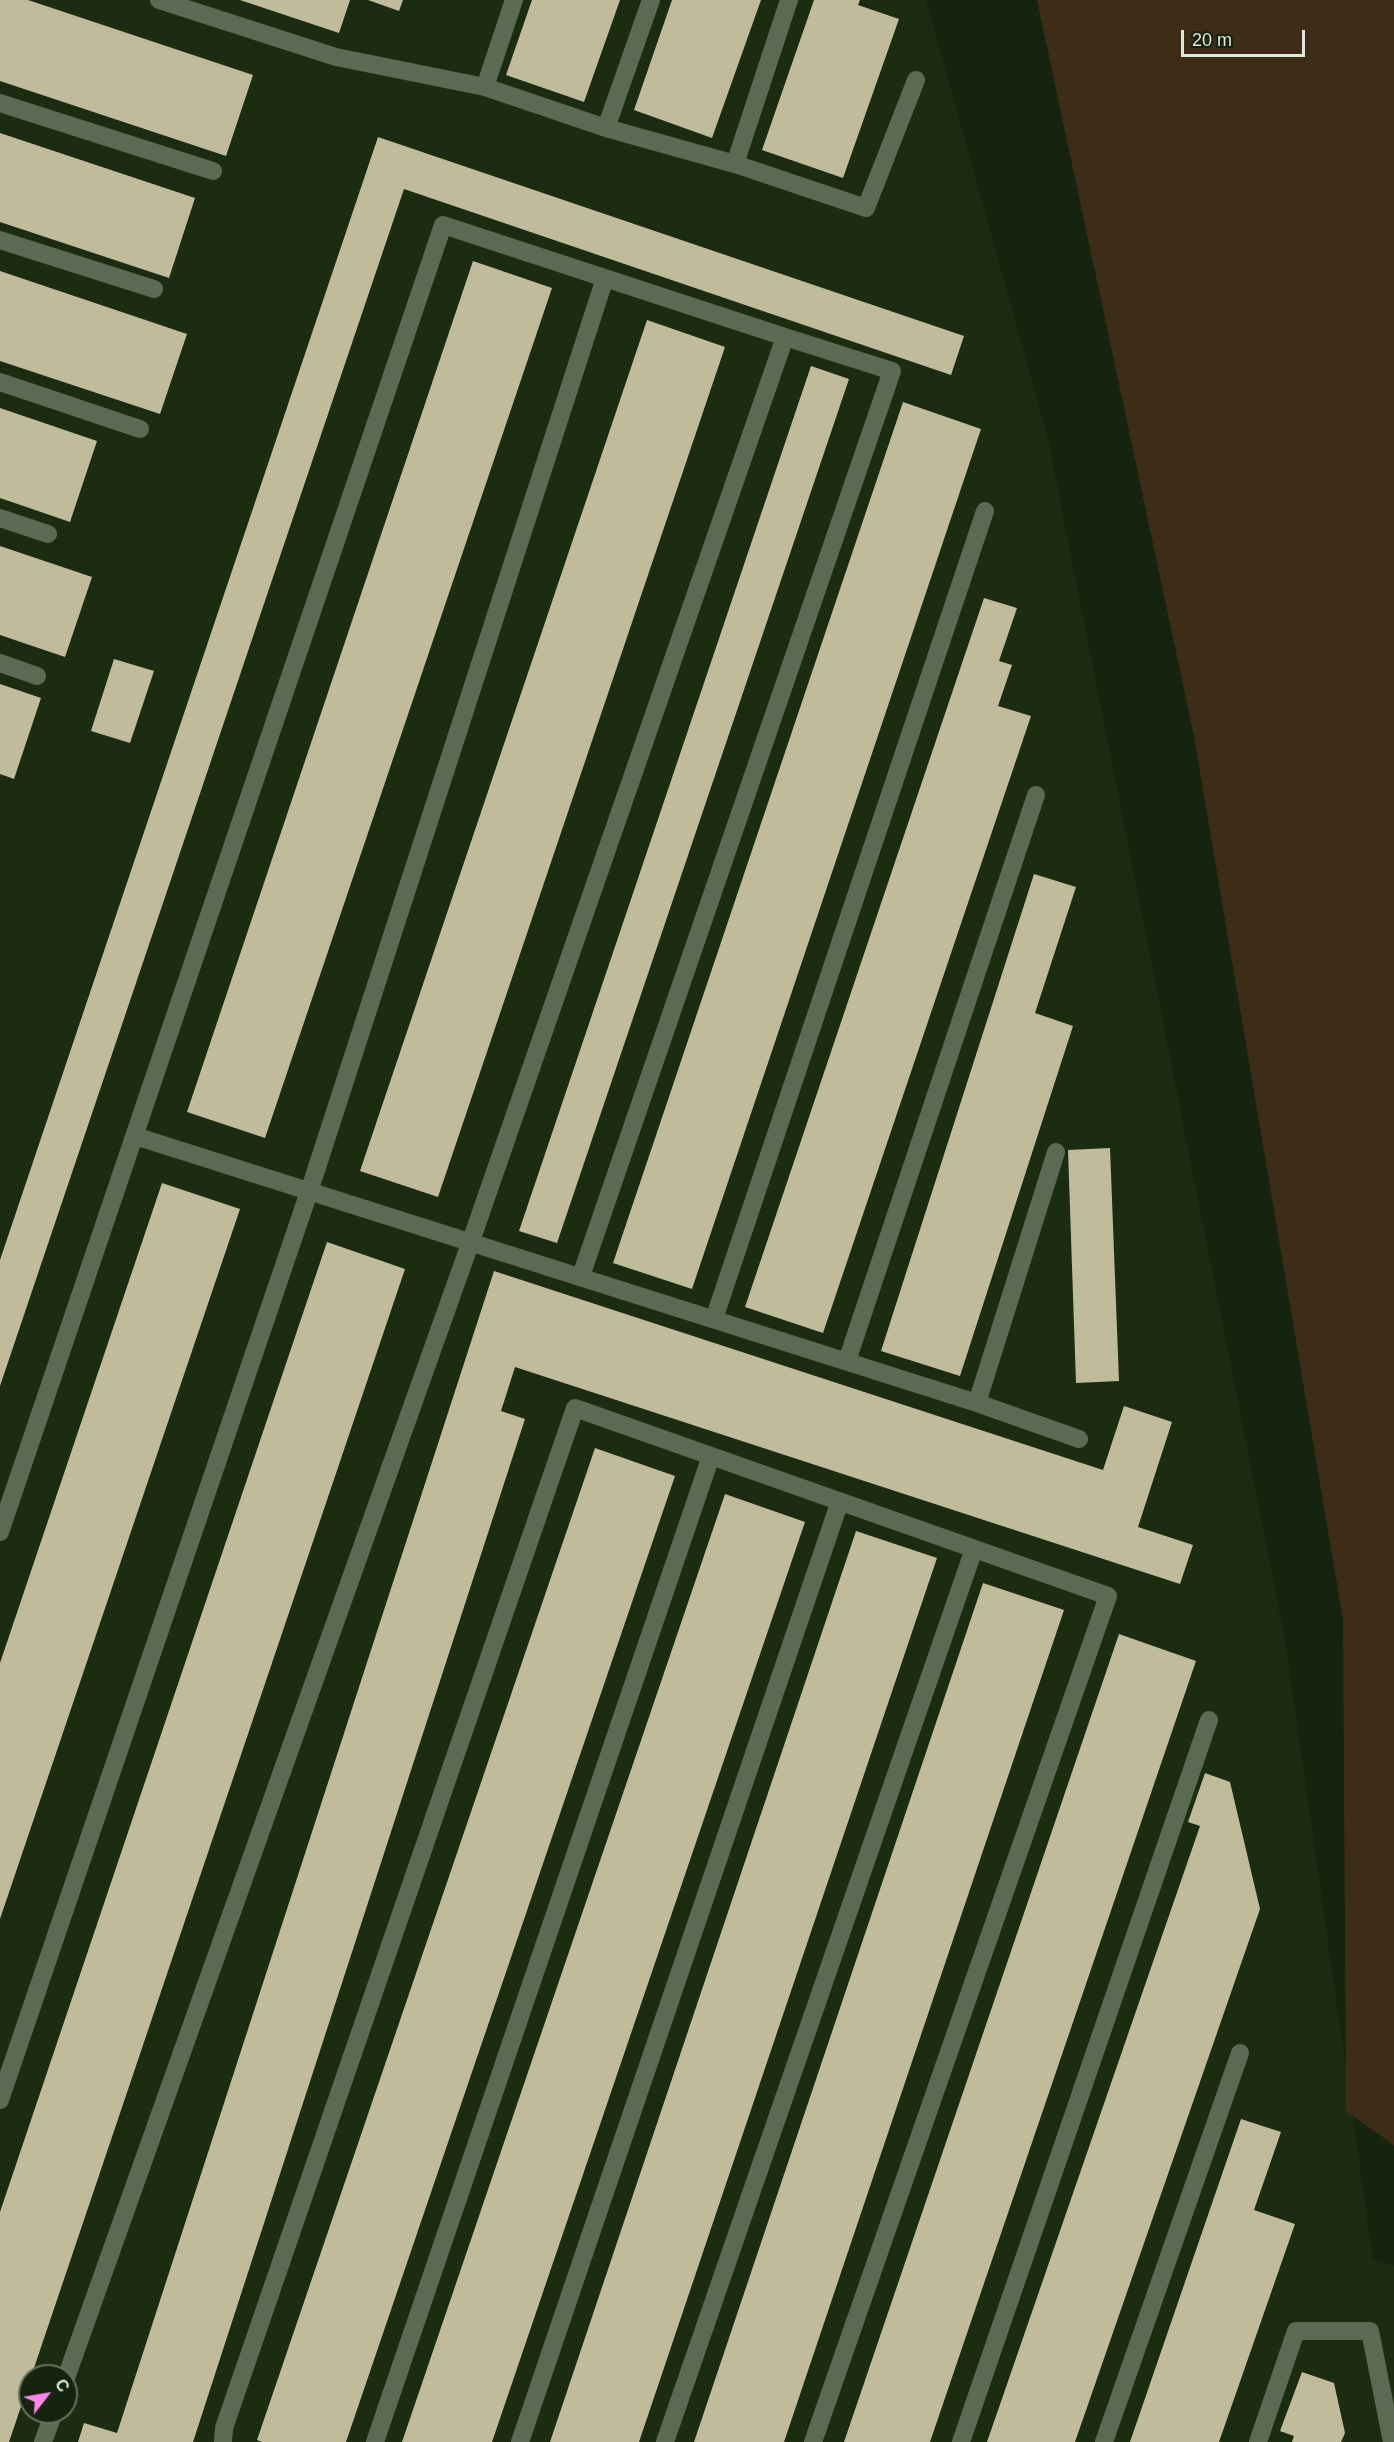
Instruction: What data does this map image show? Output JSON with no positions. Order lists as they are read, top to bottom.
{
  "scale_bar": "20 m",
  "north": "top right"
}
